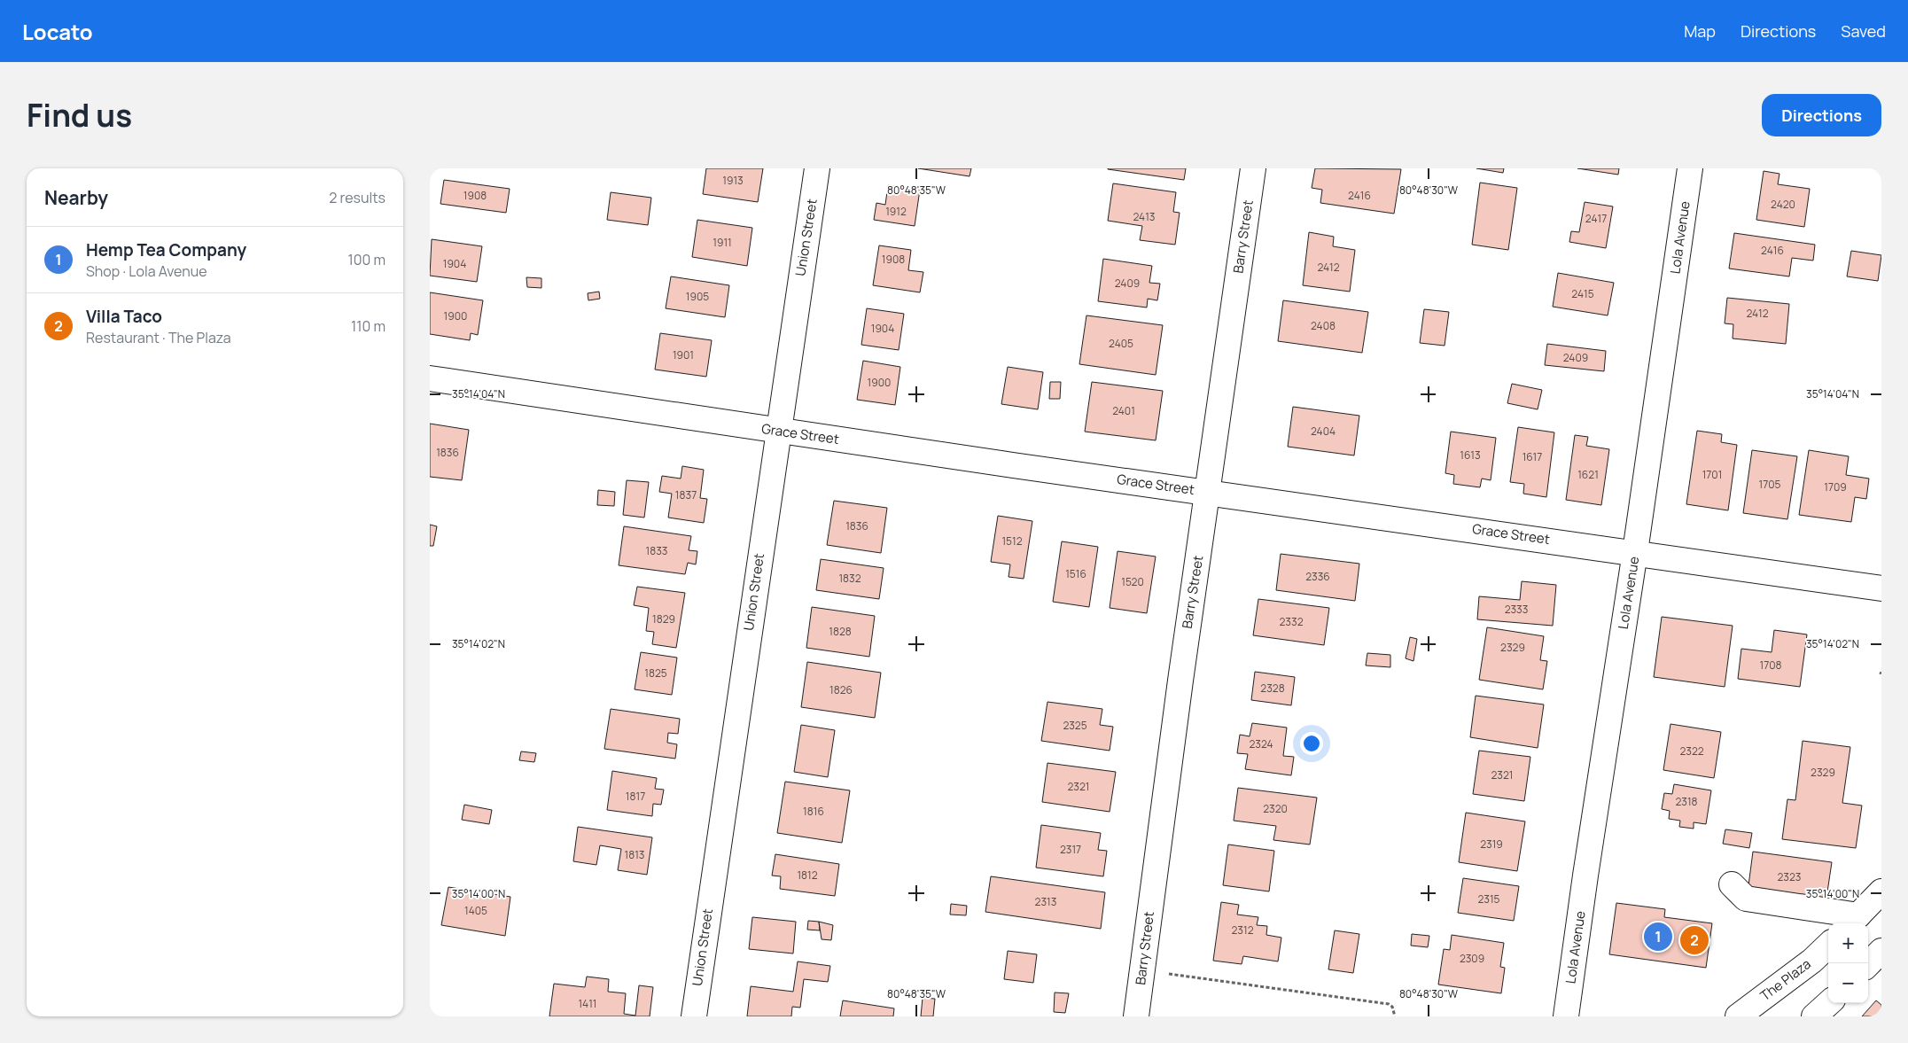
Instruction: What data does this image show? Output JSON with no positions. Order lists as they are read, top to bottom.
{
  "streets": {
    "street": [
      "Barry Street",
      "Union Street",
      "Lola Avenue",
      "Grace Street",
      "The Plaza"
    ]
  },
  "crossings": [
    ["Barry Street", "Grace Street"],
    ["Union Street", "Grace Street"],
    ["Lola Avenue", "Grace Street"]
  ],
  "house_numbers": [
    "1913",
    "1908",
    "2416",
    "2420",
    "1912",
    "2413",
    "2417",
    "1911",
    "2416",
    "1908",
    "1904",
    "2412",
    "2409",
    "2415",
    "1905",
    "2412",
    "1900",
    "2408",
    "1904",
    "2405",
    "1901",
    "2409",
    "1900",
    "2401",
    "2404",
    "1836",
    "1613",
    "1617",
    "1621",
    "1701",
    "1705",
    "1709",
    "1837",
    "1836",
    "1512",
    "1833",
    "1516",
    "2336",
    "1832",
    "1520",
    "2333",
    "1829",
    "2332",
    "1828",
    "2329",
    "1708",
    "1825",
    "2328",
    "1826",
    "2325",
    "2324",
    "2322",
    "2329",
    "2321",
    "2321",
    "1817",
    "2318",
    "2320",
    "1816",
    "2319",
    "2317",
    "1813",
    "1812",
    "2323",
    "2315",
    "2313",
    "1405",
    "2312",
    "2309",
    "1411"
  ],
  "page": {
    "header": "Locato",
    "nav": ["Map", "Directions", "Saved"],
    "title": "Find us",
    "buttons": "Directions",
    "heading": ["Nearby", "2 results"],
    "list": [
      {
        "mark": "1",
        "name": "Hemp Tea Company",
        "note": "Shop · Lola Avenue",
        "value": "100 m"
      },
      {
        "mark": "2",
        "name": "Villa Taco",
        "note": "Restaurant · The Plaza",
        "value": "110 m"
      }
    ],
    "pins": ["1", "2"],
    "map_buttons": ["+", "−"]
  },
  "coordinates": [
    "80°48'35\"W",
    "80°48'30\"W",
    "35°14'04\"N",
    "35°14'02\"N",
    "35°14'00\"N"
  ]
}
